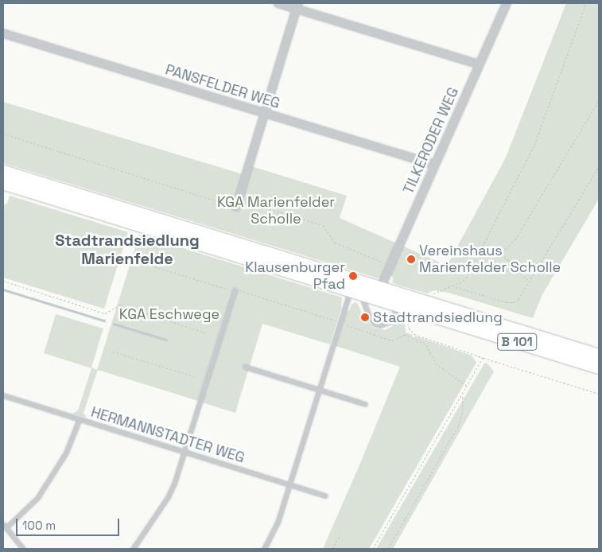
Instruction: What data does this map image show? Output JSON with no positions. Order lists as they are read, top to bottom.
{
  "streets": {
    "main road": ["B 101"],
    "street": ["PANSFELDER WEG", "TILKERODER WEG"],
    "lane": ["HERMANNSTADTER WEG"]
  },
  "crossings": [
    ["PANSFELDER WEG", "TILKERODER WEG"],
    ["TILKERODER WEG", "B 101"]
  ],
  "districts": ["Stadtrandsiedlung Marienfelde"],
  "parks": ["KGA Marienfelder Scholle", "KGA Eschwege"],
  "places": ["Vereinshaus Marienfelder Scholle", "Klausenburger Pfad", "Stadtrandsiedlung"],
  "scale_bar": "100 m"
}
